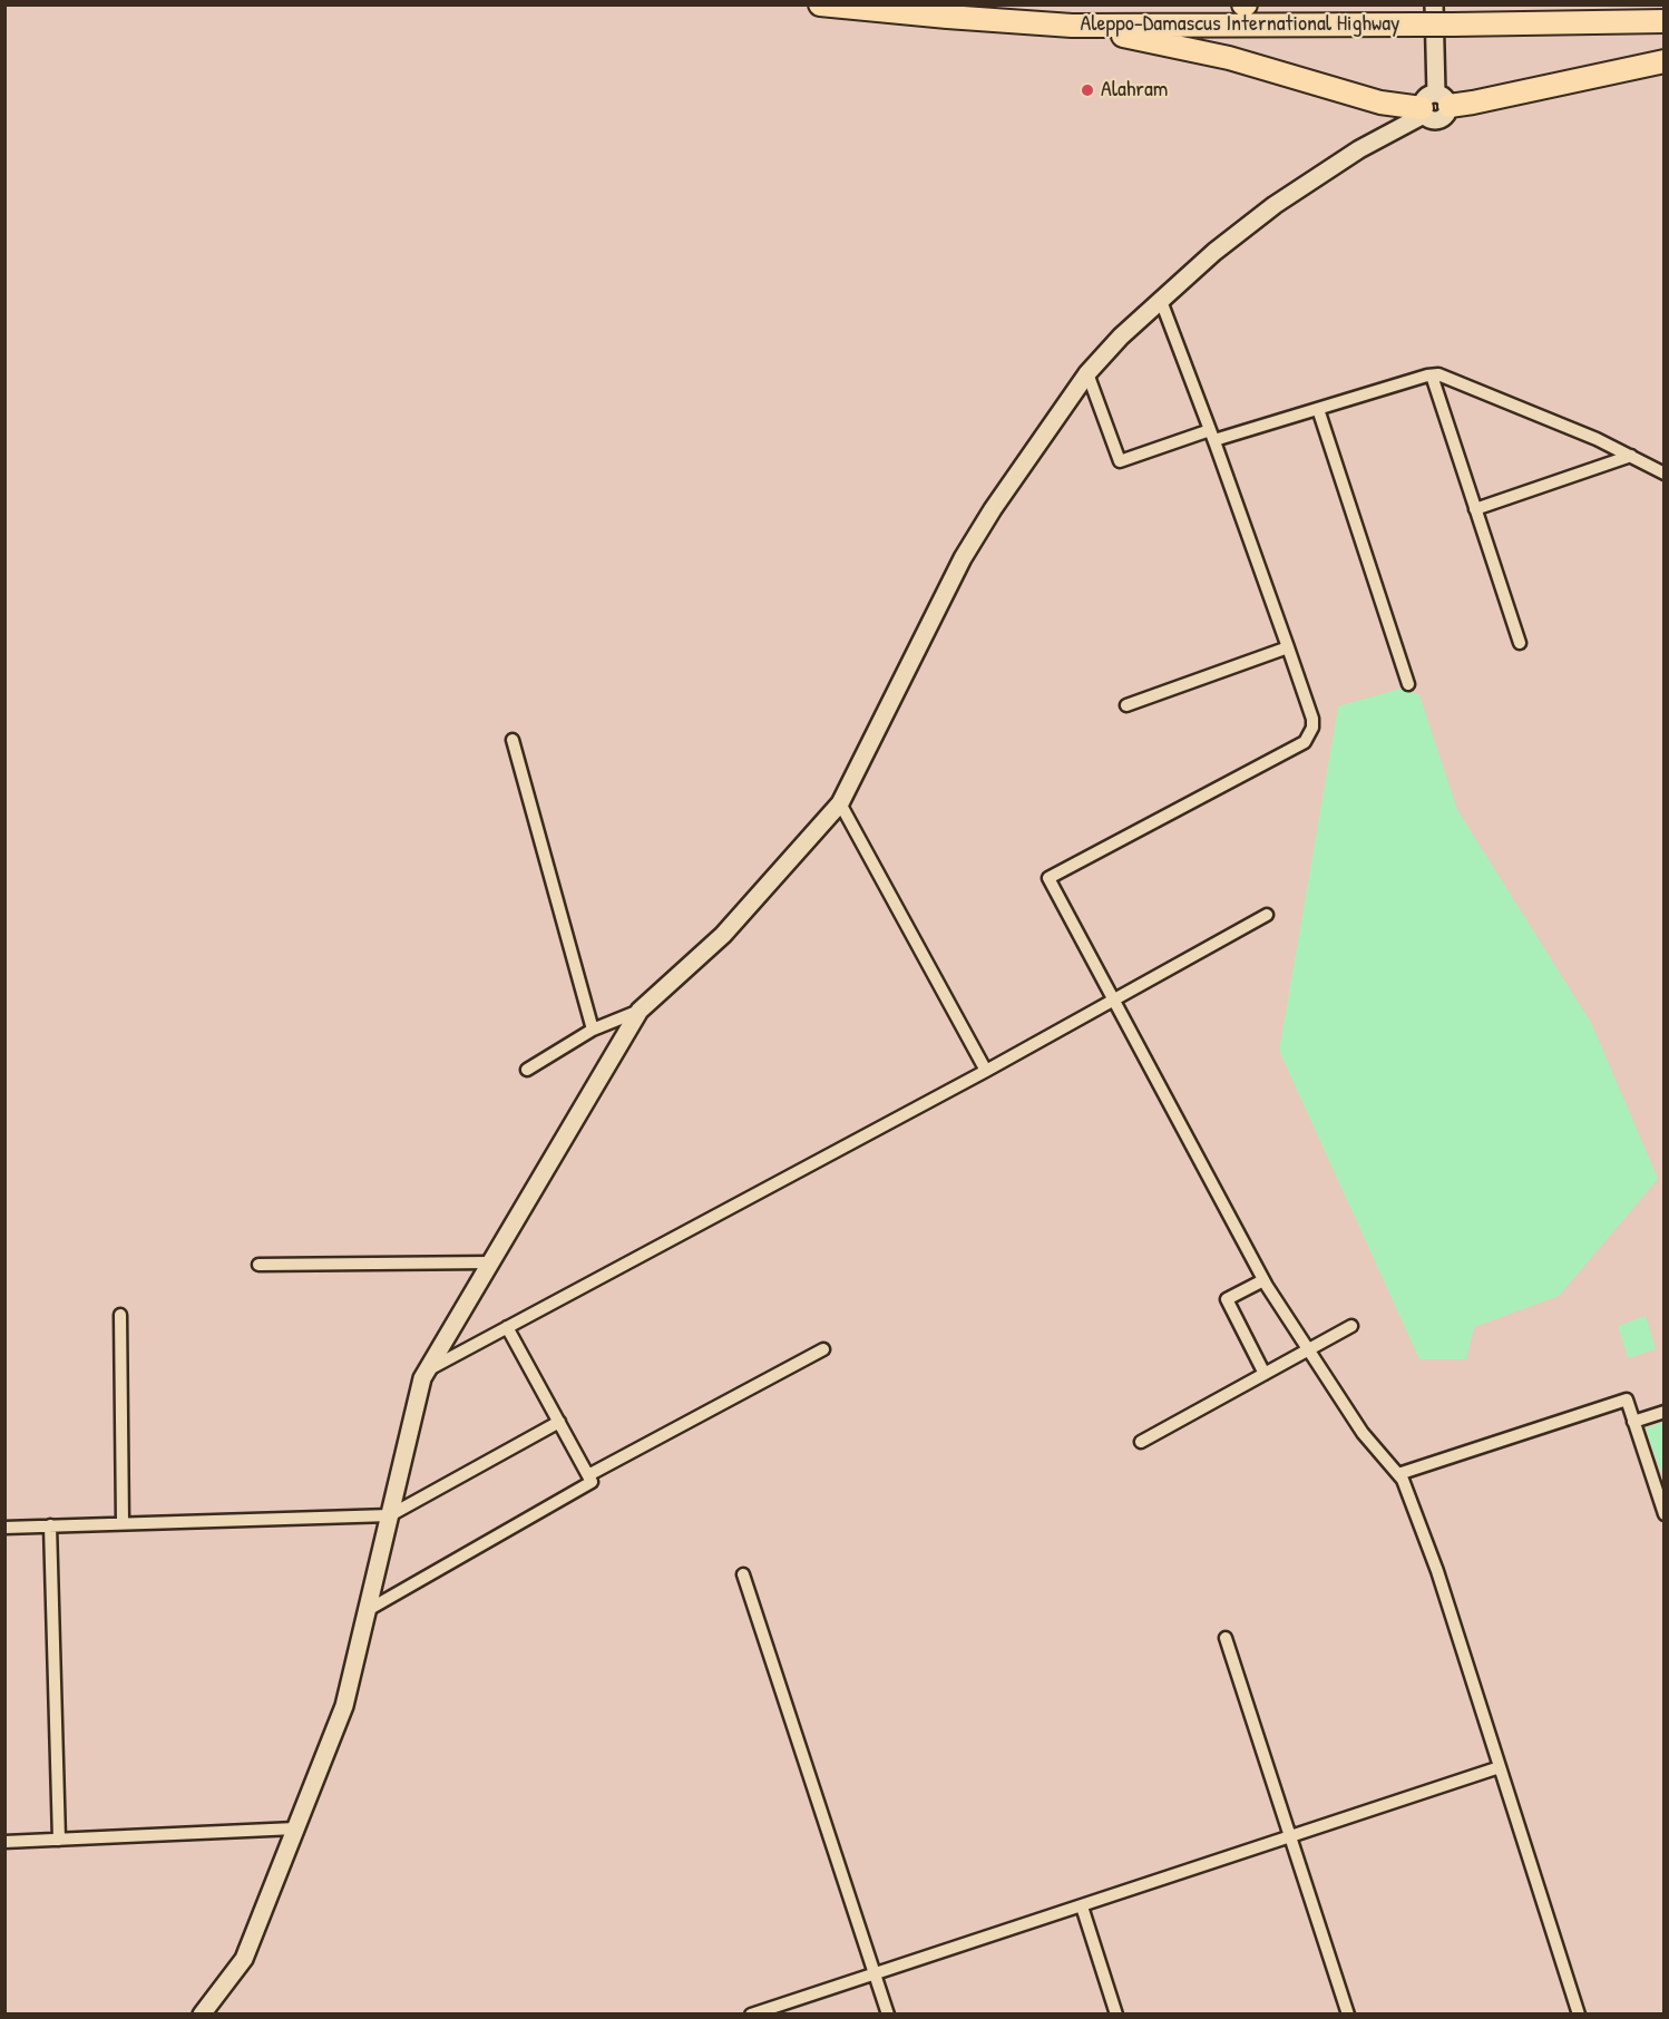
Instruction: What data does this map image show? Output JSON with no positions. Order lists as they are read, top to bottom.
{
  "streets": {
    "highway": ["Aleppo-Damascus International Highway"]
  },
  "places": ["Alahram"]
}
